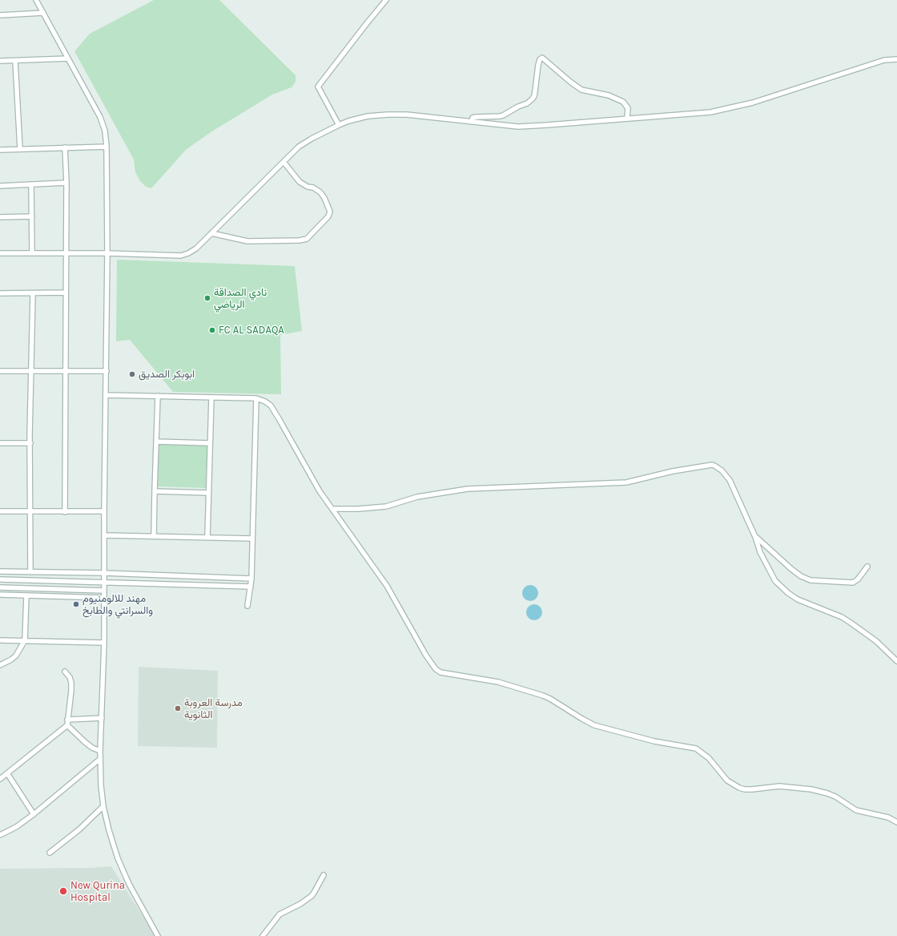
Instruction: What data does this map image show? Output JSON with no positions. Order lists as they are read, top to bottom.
{
  "places": [
    "نادي الصداقة الرياضي",
    "FC AL SADAQA",
    "ابوبكر الصديق",
    "مهند للالومنيوم والسرانتي والطابخ",
    "مدرسة العروبة الثانوية",
    "New Qurina Hospital"
  ]
}
